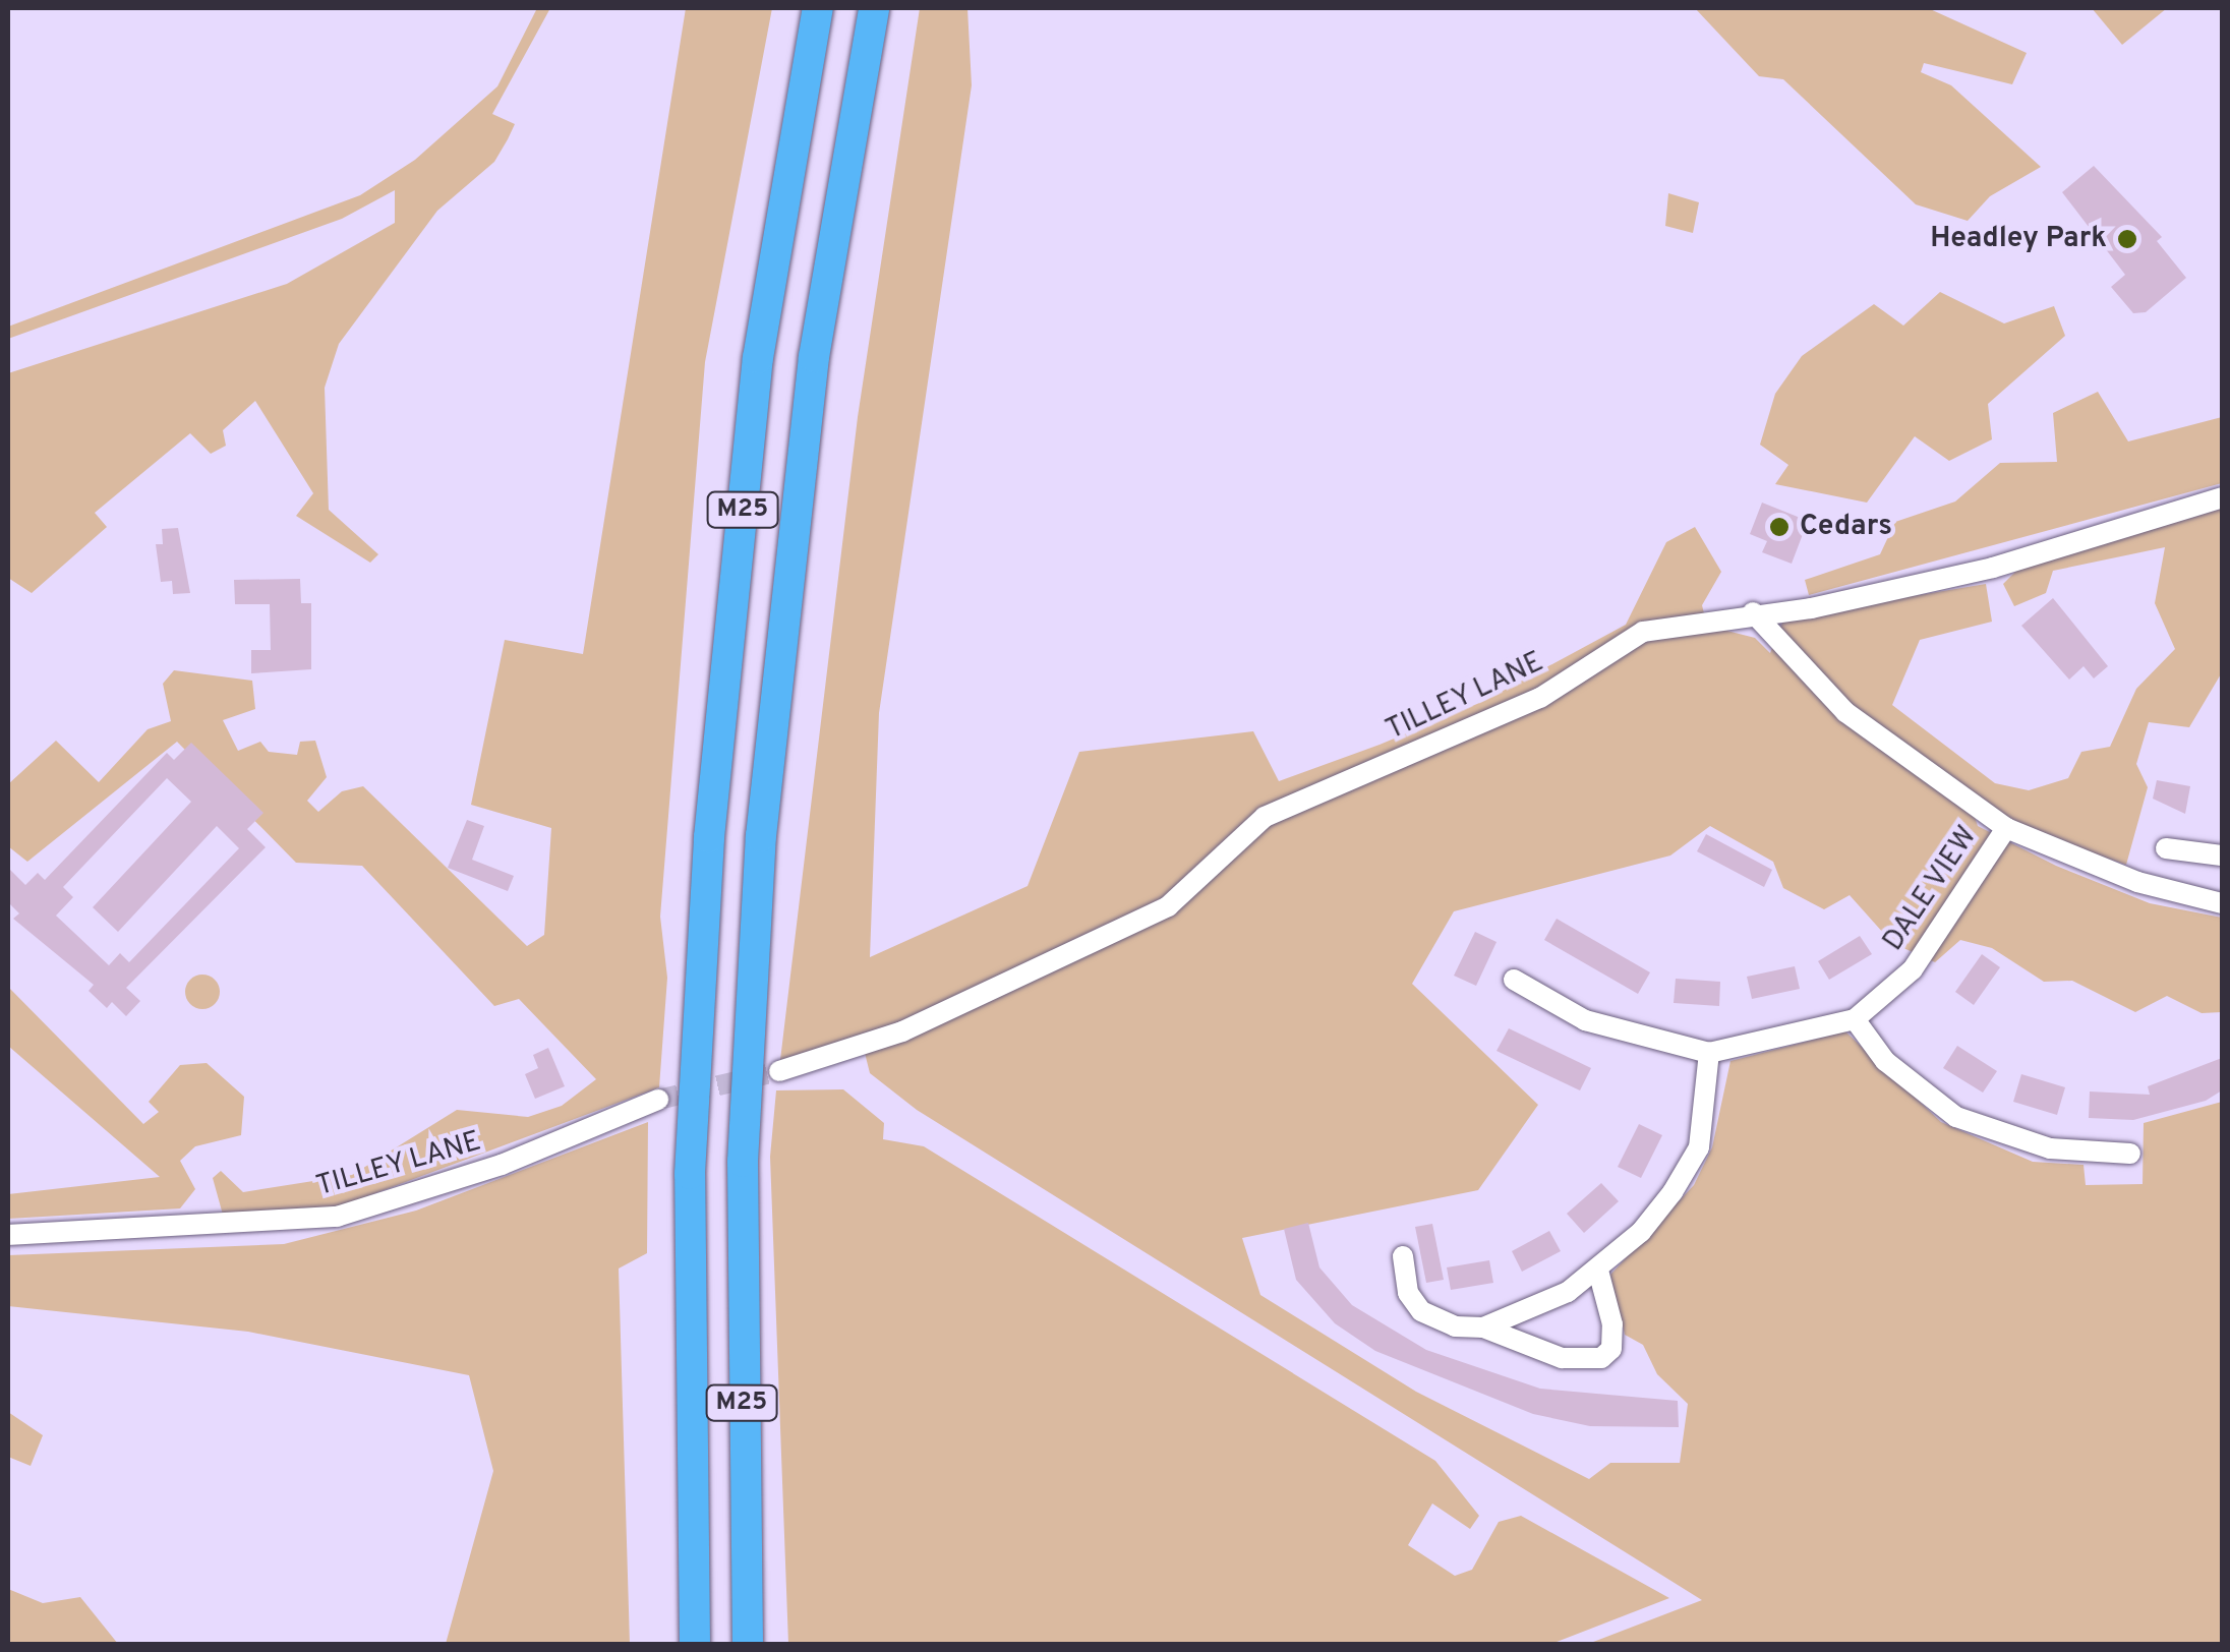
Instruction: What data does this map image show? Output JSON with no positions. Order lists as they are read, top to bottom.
{
  "streets": {
    "highway": ["M25"],
    "street": ["TILLEY LANE", "DALE VIEW"]
  },
  "places": ["Headley Park", "Cedars"]
}
